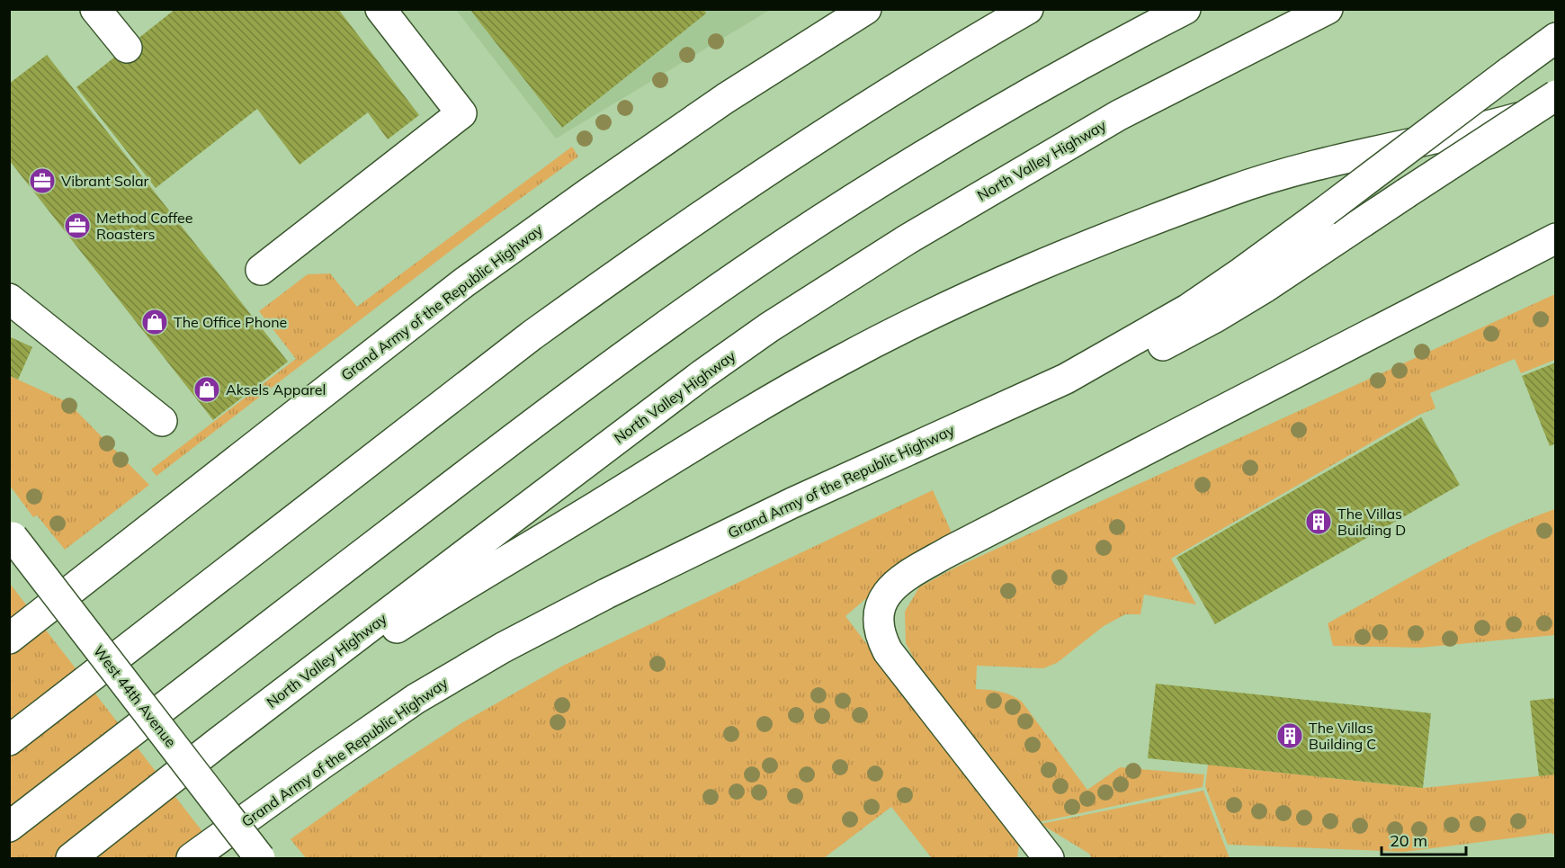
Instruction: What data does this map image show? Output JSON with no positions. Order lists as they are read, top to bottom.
{
  "streets": {
    "main road": ["North Valley Highway", "Grand Army of the Republic Highway", "West 44th Avenue"]
  },
  "places": {
    "office": ["Vibrant Solar", "Method Coffee Roasters"],
    "shop": ["The Office Phone", "Aksels Apparel"],
    "building": ["The Villas Building D", "The Villas Building C"]
  },
  "scale_bar": "20 m"
}
